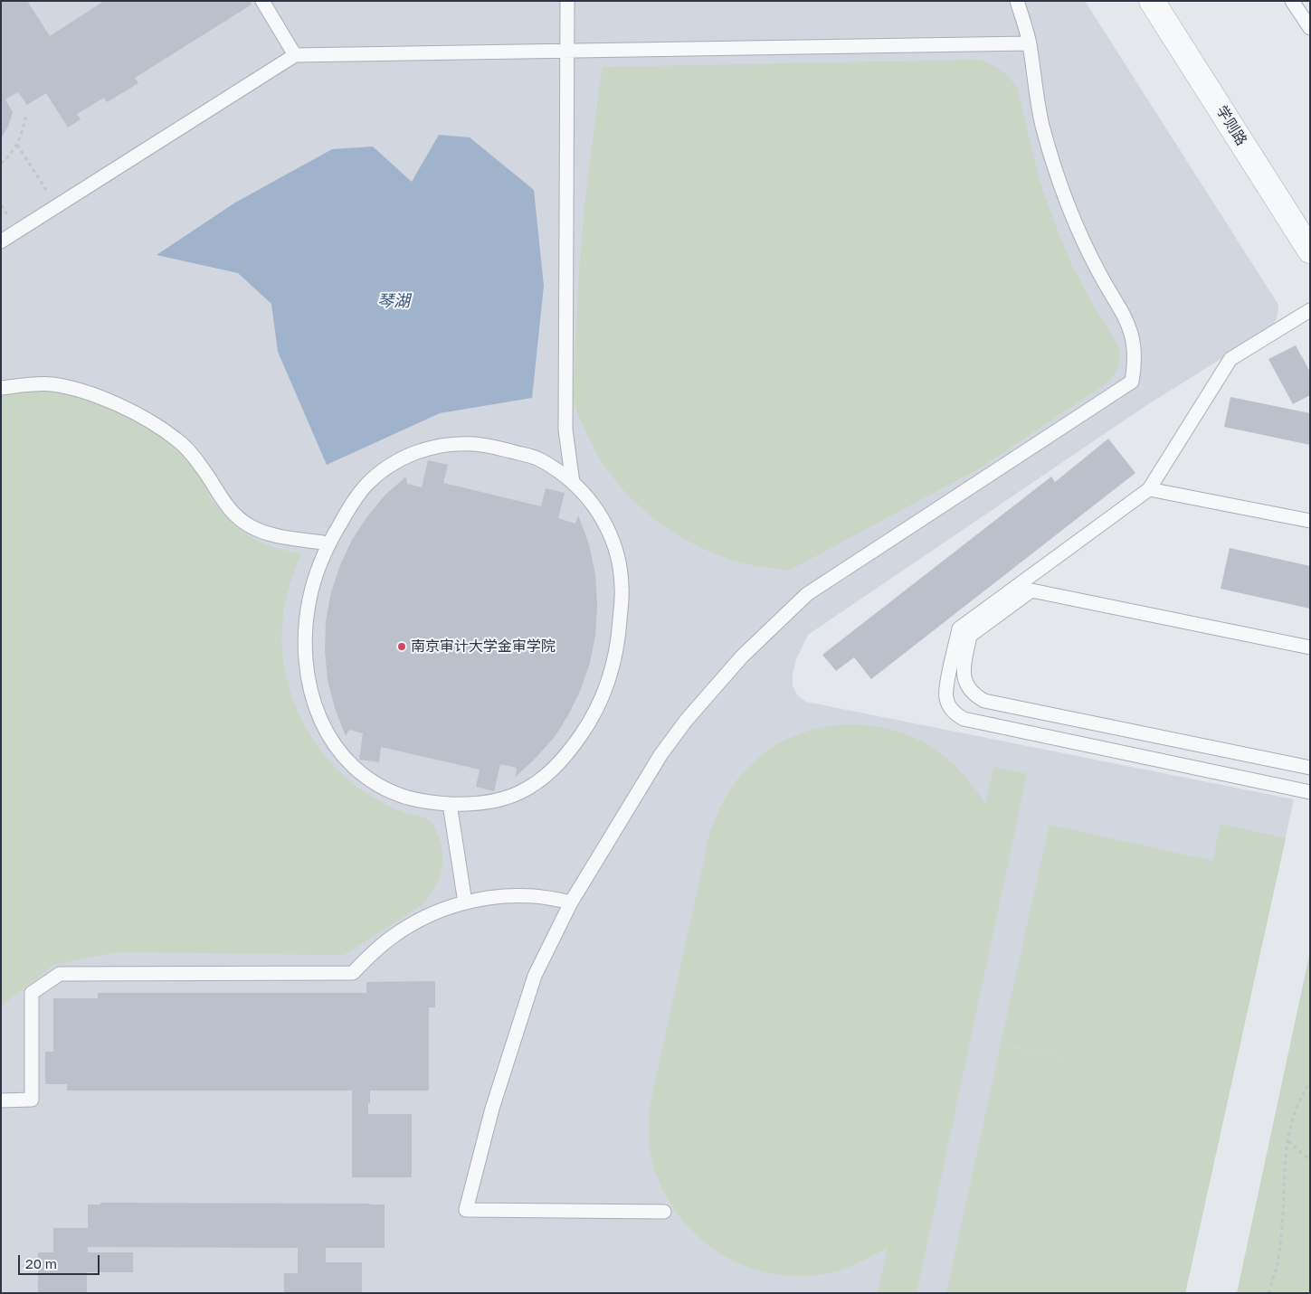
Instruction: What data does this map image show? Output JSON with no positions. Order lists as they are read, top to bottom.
{
  "streets": {
    "street": ["学则路"]
  },
  "water": ["琴湖"],
  "places": ["南京审计大学金审学院"],
  "scale_bar": "20 m"
}
